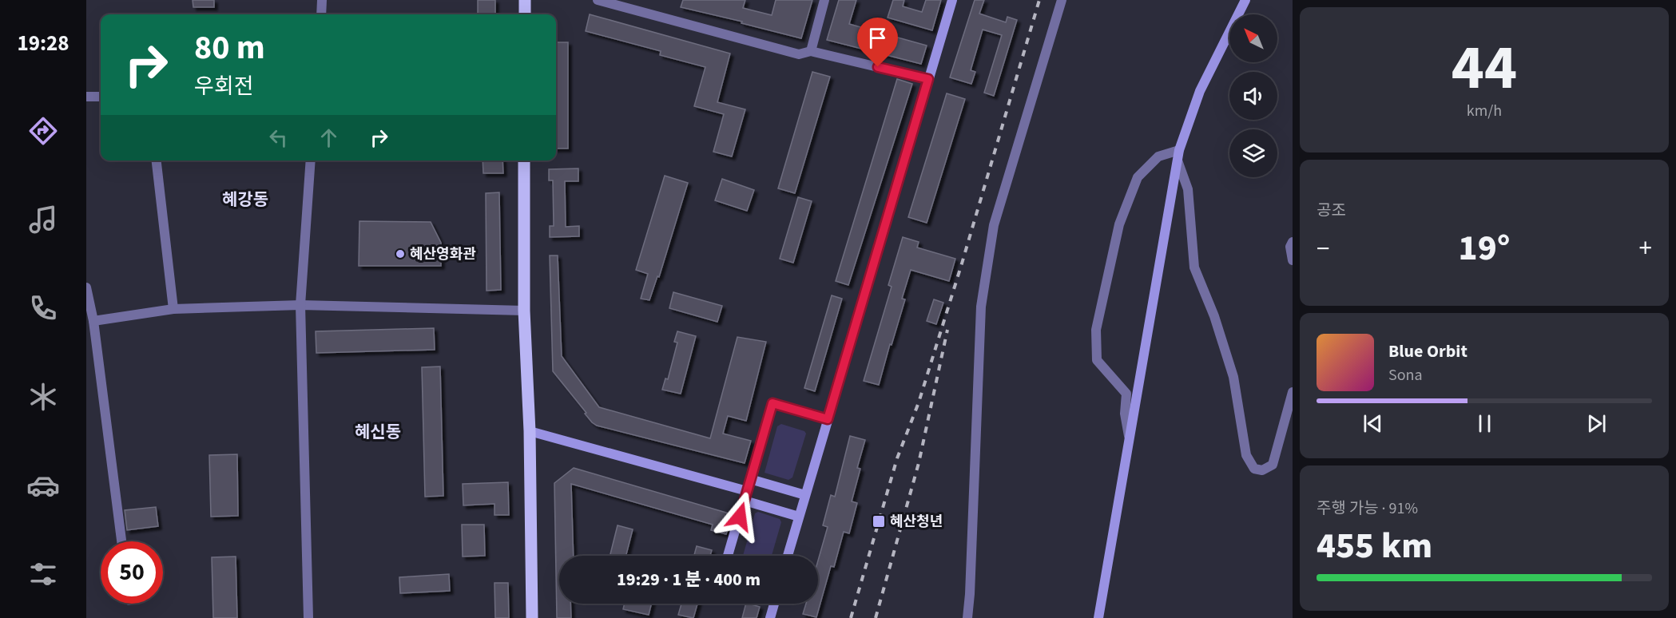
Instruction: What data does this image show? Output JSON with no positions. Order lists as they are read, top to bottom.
{
  "districts": ["혜강동", "혜신동"],
  "places": {
    "other": ["혜산영화관"],
    "transit": ["혜산청년"]
  },
  "north": "top left",
  "page": {
    "tabs": "19:28",
    "tile": [
      ["44", "km/h"],
      "공조",
      ["주행 가능 · 91%", "455 km"]
    ],
    "turn": ["80 m", "우회전"],
    "heat": ["−", "19°", "+"],
    "song": ["Blue Orbit", "Sona"],
    "limit": "50",
    "trip": "19:29 · 1 분 · 400 m"
  }
}
